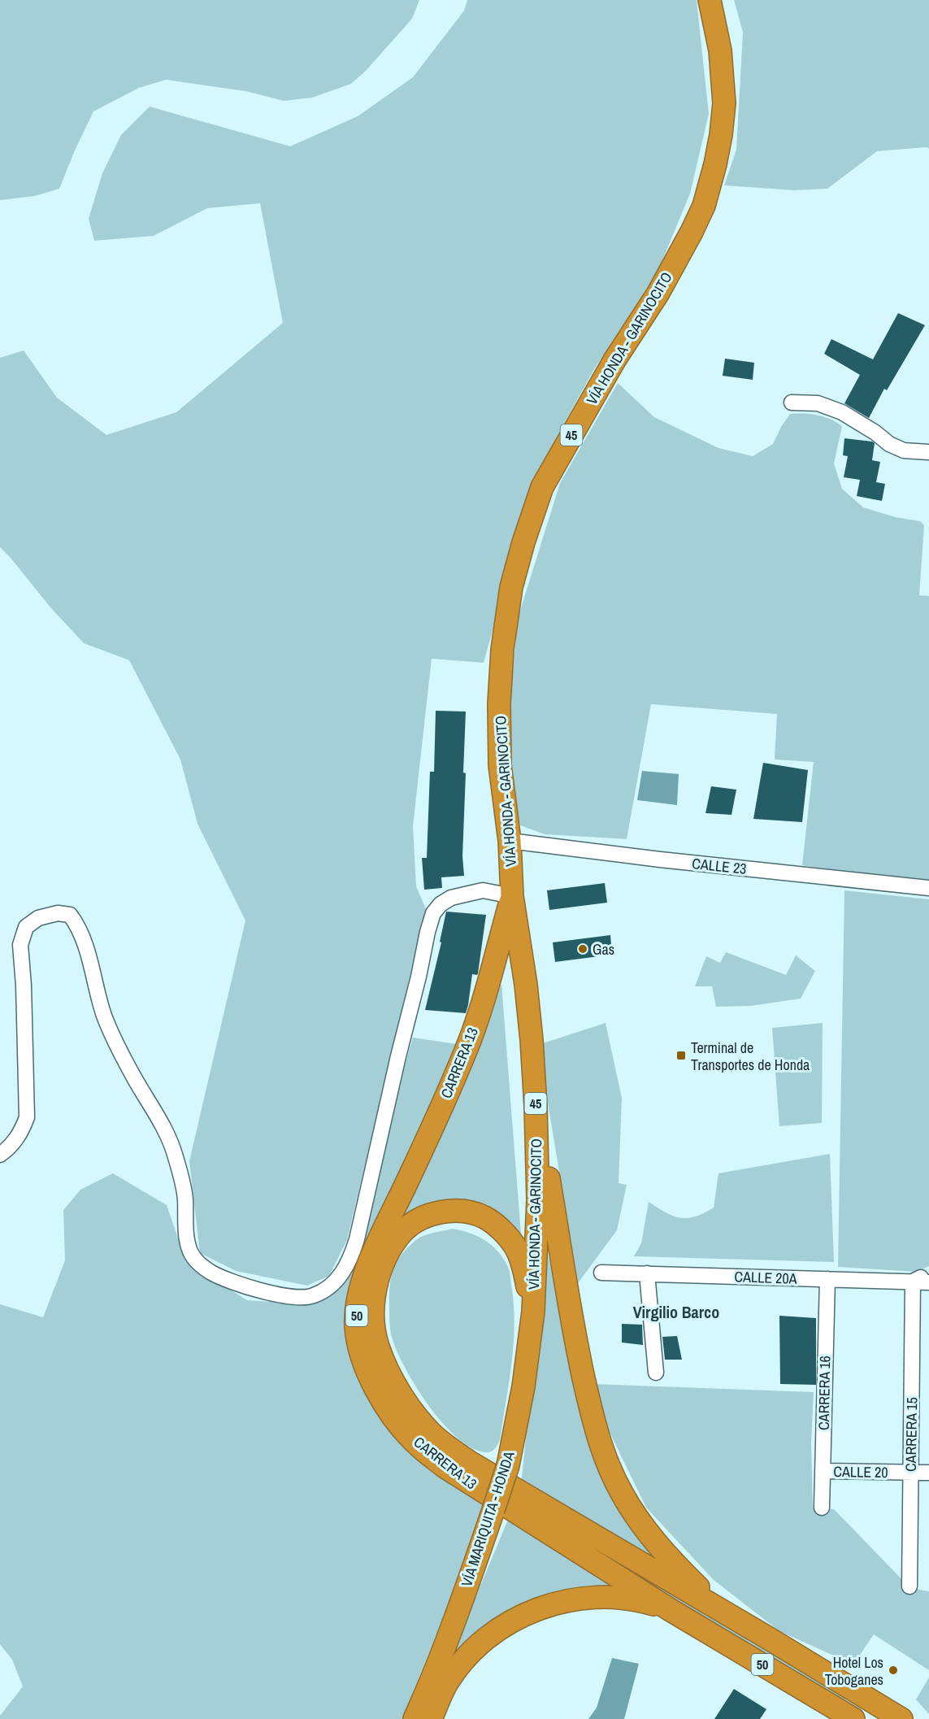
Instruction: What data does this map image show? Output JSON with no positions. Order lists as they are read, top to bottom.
{
  "streets": {
    "highway": [
      "VÍA HONDA - GARINOCITO",
      "45",
      "CARRERA 13",
      "50",
      "VÍA MARIQUITA - HONDA"
    ],
    "street": [
      "CALLE 23",
      "CALLE 20A",
      "CARRERA 16",
      "CARRERA 15",
      "CALLE 20"
    ]
  },
  "crossings": [
    ["VÍA HONDA - GARINOCITO", "CALLE 23"],
    ["VÍA HONDA - GARINOCITO", "CARRERA 13"],
    ["VÍA HONDA - GARINOCITO", "VÍA MARIQUITA - HONDA"],
    ["CARRERA 13", "VÍA MARIQUITA - HONDA"],
    ["CALLE 20A", "CARRERA 16"],
    ["CALLE 20A", "CARRERA 15"],
    ["CARRERA 16", "CALLE 20"],
    ["CARRERA 15", "CALLE 20"]
  ],
  "districts": ["Virgilio Barco"],
  "places": {
    "other": ["Gas", "Hotel Los Toboganes"],
    "transit": ["Terminal de Transportes de Honda"]
  }
}
